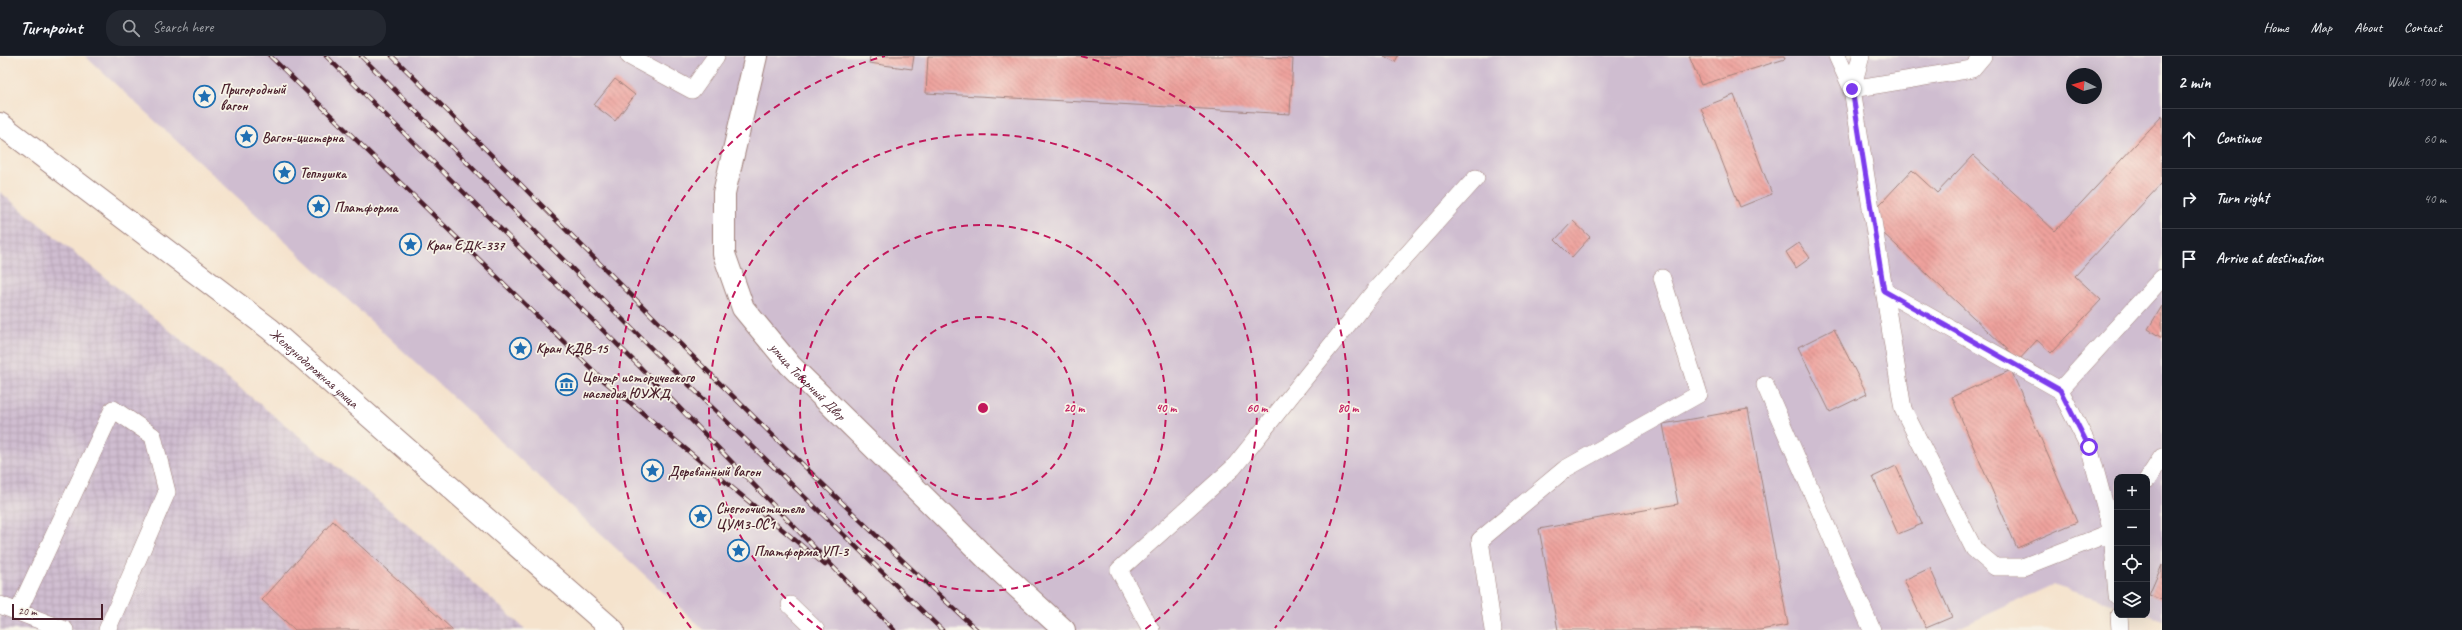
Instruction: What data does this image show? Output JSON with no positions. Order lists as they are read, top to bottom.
{
  "streets": {
    "main road": ["Железнодорожная улица", "улица Товарный Двор"]
  },
  "places": {
    "place": [
      "Пригородный вагон",
      "Вагон-цистерна",
      "Теплушка",
      "Платформа",
      "Кран ЕДК-337",
      "Кран КДВ-15",
      "Деревянный вагон",
      "Снегоочиститель ЦУМ3-ОС1",
      "Платформа УП-3"
    ],
    "museum": ["Центр исторического наследия ЮУЖД"]
  },
  "scale_bar": "20 m",
  "north": "left",
  "page": {
    "header": "Turnpoint",
    "search": "Search here",
    "nav": [
      "Home",
      "Map",
      "About",
      "Contact"
    ],
    "heading": ["2 min", "Walk · 100 m"],
    "list": [
      ["Continue", "60 m"],
      ["Turn right", "40 m"],
      "Arrive at destination"
    ],
    "map_buttons": ["+", "−"],
    "scale": "20 m"
  },
  "rings": [
    "20 m",
    "40 m",
    "60 m",
    "80 m"
  ]
}
